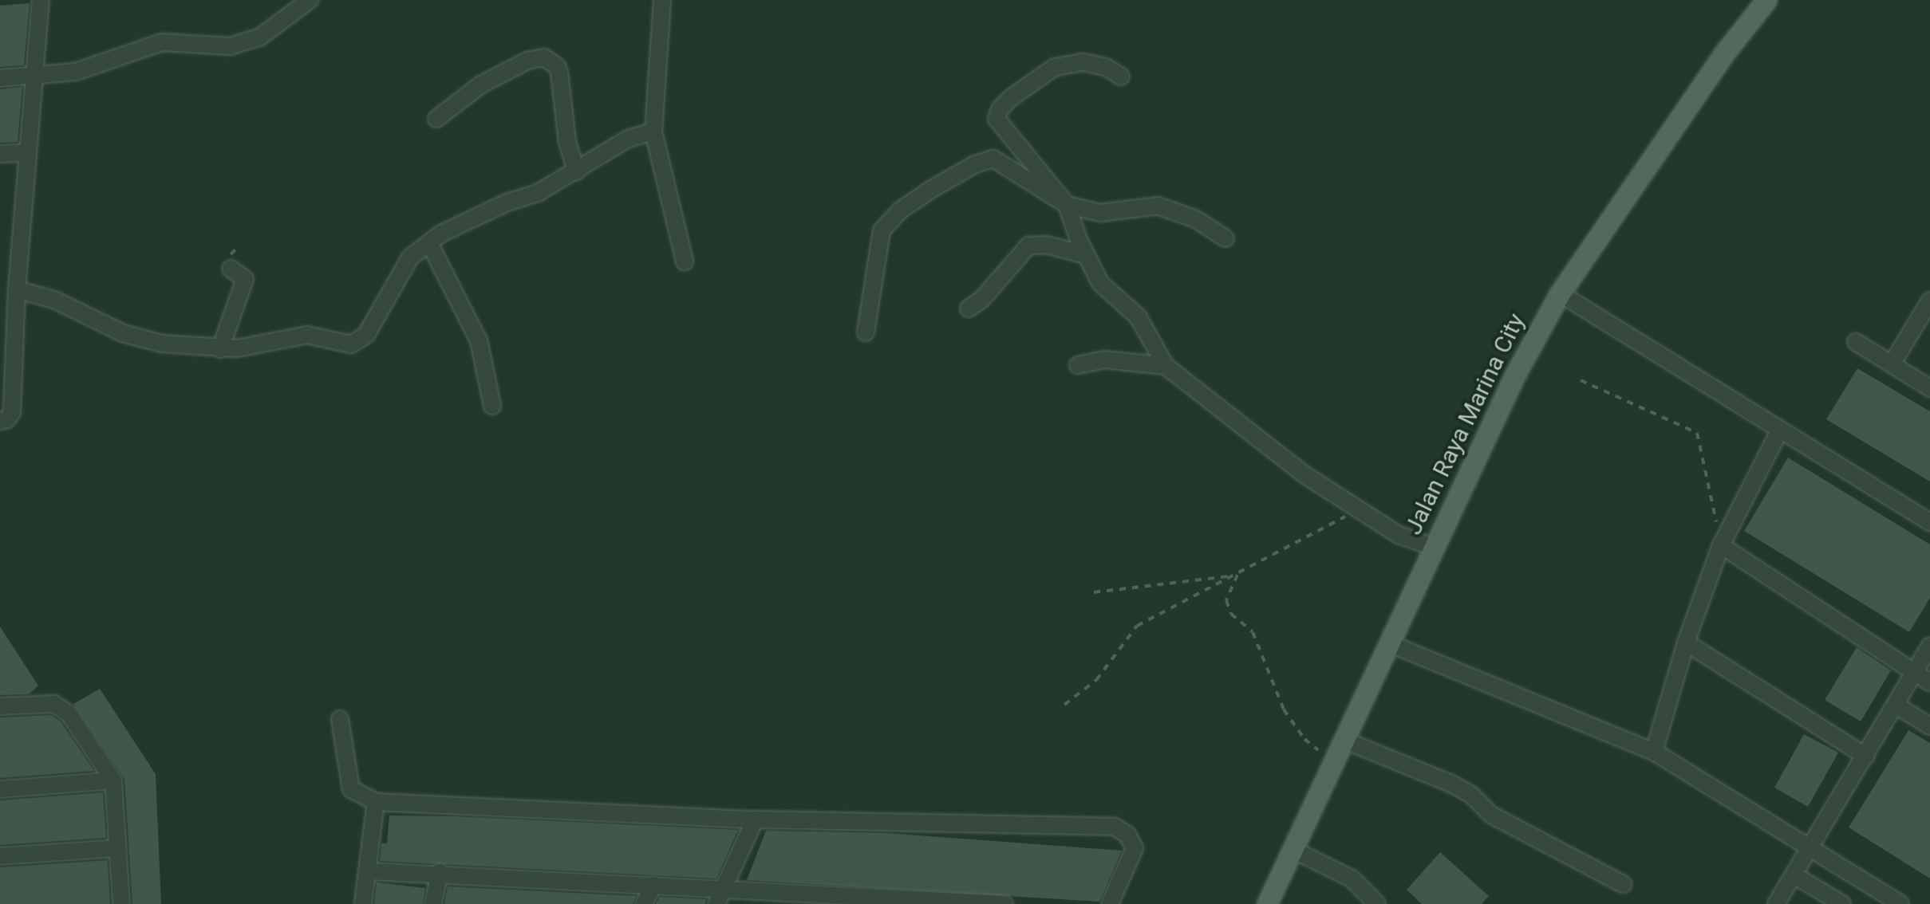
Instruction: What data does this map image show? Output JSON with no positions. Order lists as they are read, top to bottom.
{
  "streets": {
    "main road": ["Jalan Raya Marina City"]
  }
}
